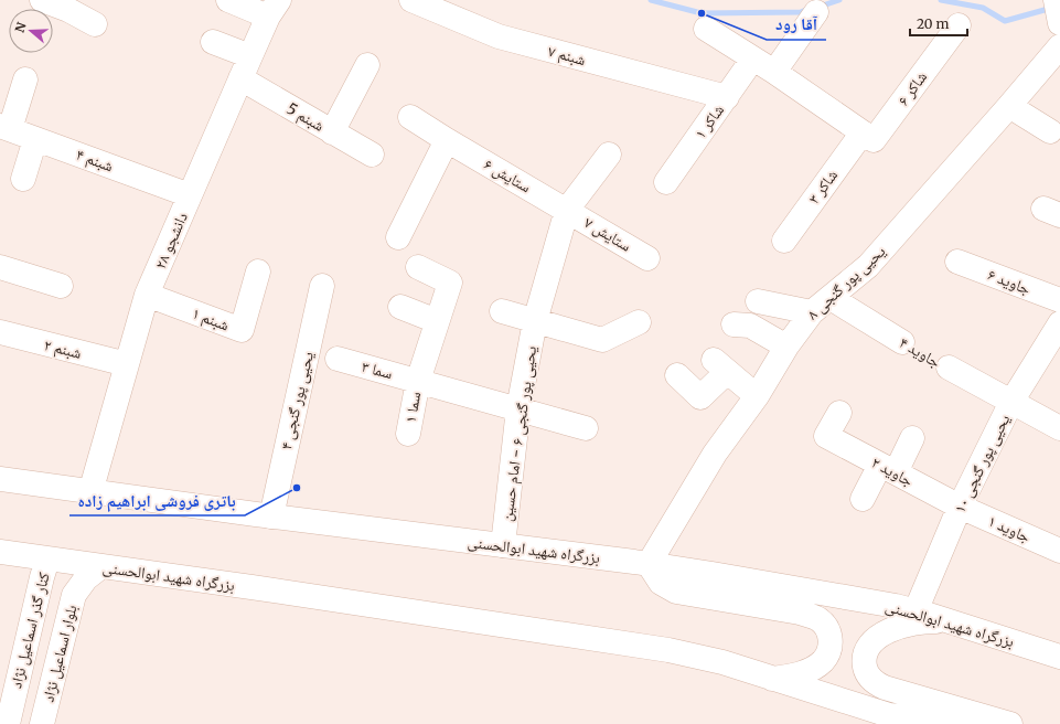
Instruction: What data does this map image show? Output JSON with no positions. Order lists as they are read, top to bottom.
{
  "streets": {
    "street": [
      "شبنم ۷",
      "شاکر ۶",
      "شبنم 5",
      "شاکر ۱",
      "شبنم ۴",
      "ستایش ۶",
      "شاکر ۳",
      "ستایش ۷",
      "دانشجو ۲۸",
      "جاوید ۶",
      "یحیی پور گنجی ۸",
      "شبنم ۱",
      "شبنم ۲",
      "جاوید ۴",
      "سما ۳",
      "یحیی پور گنجی ۴",
      "سما ۱",
      "یحیی پور گنجی ۶ - امام حسین",
      "یحیی پور گنجی ۱۰",
      "جاوید ۲",
      "جاوید ۱",
      "بزرگراه شهید ابوالحسنی",
      "کنار گذر اسماعیل نژاد",
      "بلوار اسماعیل نژاد"
    ]
  },
  "crossings": [
    ["شبنم ۷", "شاکر ۱"],
    ["شاکر ۶", "شاکر ۳"],
    ["شبنم 5", "دانشجو ۲۸"],
    ["شبنم ۴", "دانشجو ۲۸"],
    ["ستایش ۶", "ستایش ۷"],
    ["ستایش ۶", "یحیی پور گنجی ۶ - امام حسین"],
    ["ستایش ۷", "یحیی پور گنجی ۶ - امام حسین"],
    ["دانشجو ۲۸", "شبنم ۱"],
    ["دانشجو ۲۸", "شبنم ۲"],
    ["دانشجو ۲۸", "بزرگراه شهید ابوالحسنی"],
    ["یحیی پور گنجی ۸", "جاوید ۴"],
    ["یحیی پور گنجی ۸", "بزرگراه شهید ابوالحسنی"],
    ["جاوید ۴", "یحیی پور گنجی ۱۰"],
    ["سما ۳", "سما ۱"],
    ["سما ۳", "یحیی پور گنجی ۶ - امام حسین"],
    ["یحیی پور گنجی ۴", "بزرگراه شهید ابوالحسنی"],
    ["یحیی پور گنجی ۶ - امام حسین", "بزرگراه شهید ابوالحسنی"],
    ["یحیی پور گنجی ۱۰", "جاوید ۲"],
    ["یحیی پور گنجی ۱۰", "جاوید ۱"],
    ["یحیی پور گنجی ۱۰", "بزرگراه شهید ابوالحسنی"],
    ["جاوید ۲", "جاوید ۱"],
    ["بزرگراه شهید ابوالحسنی", "بلوار اسماعیل نژاد"],
    ["کنار گذر اسماعیل نژاد", "بلوار اسماعیل نژاد"]
  ],
  "places": ["آقا رود", "باتری فروشی ابراهیم زاده"],
  "scale_bar": "20 m",
  "north": "left"
}
